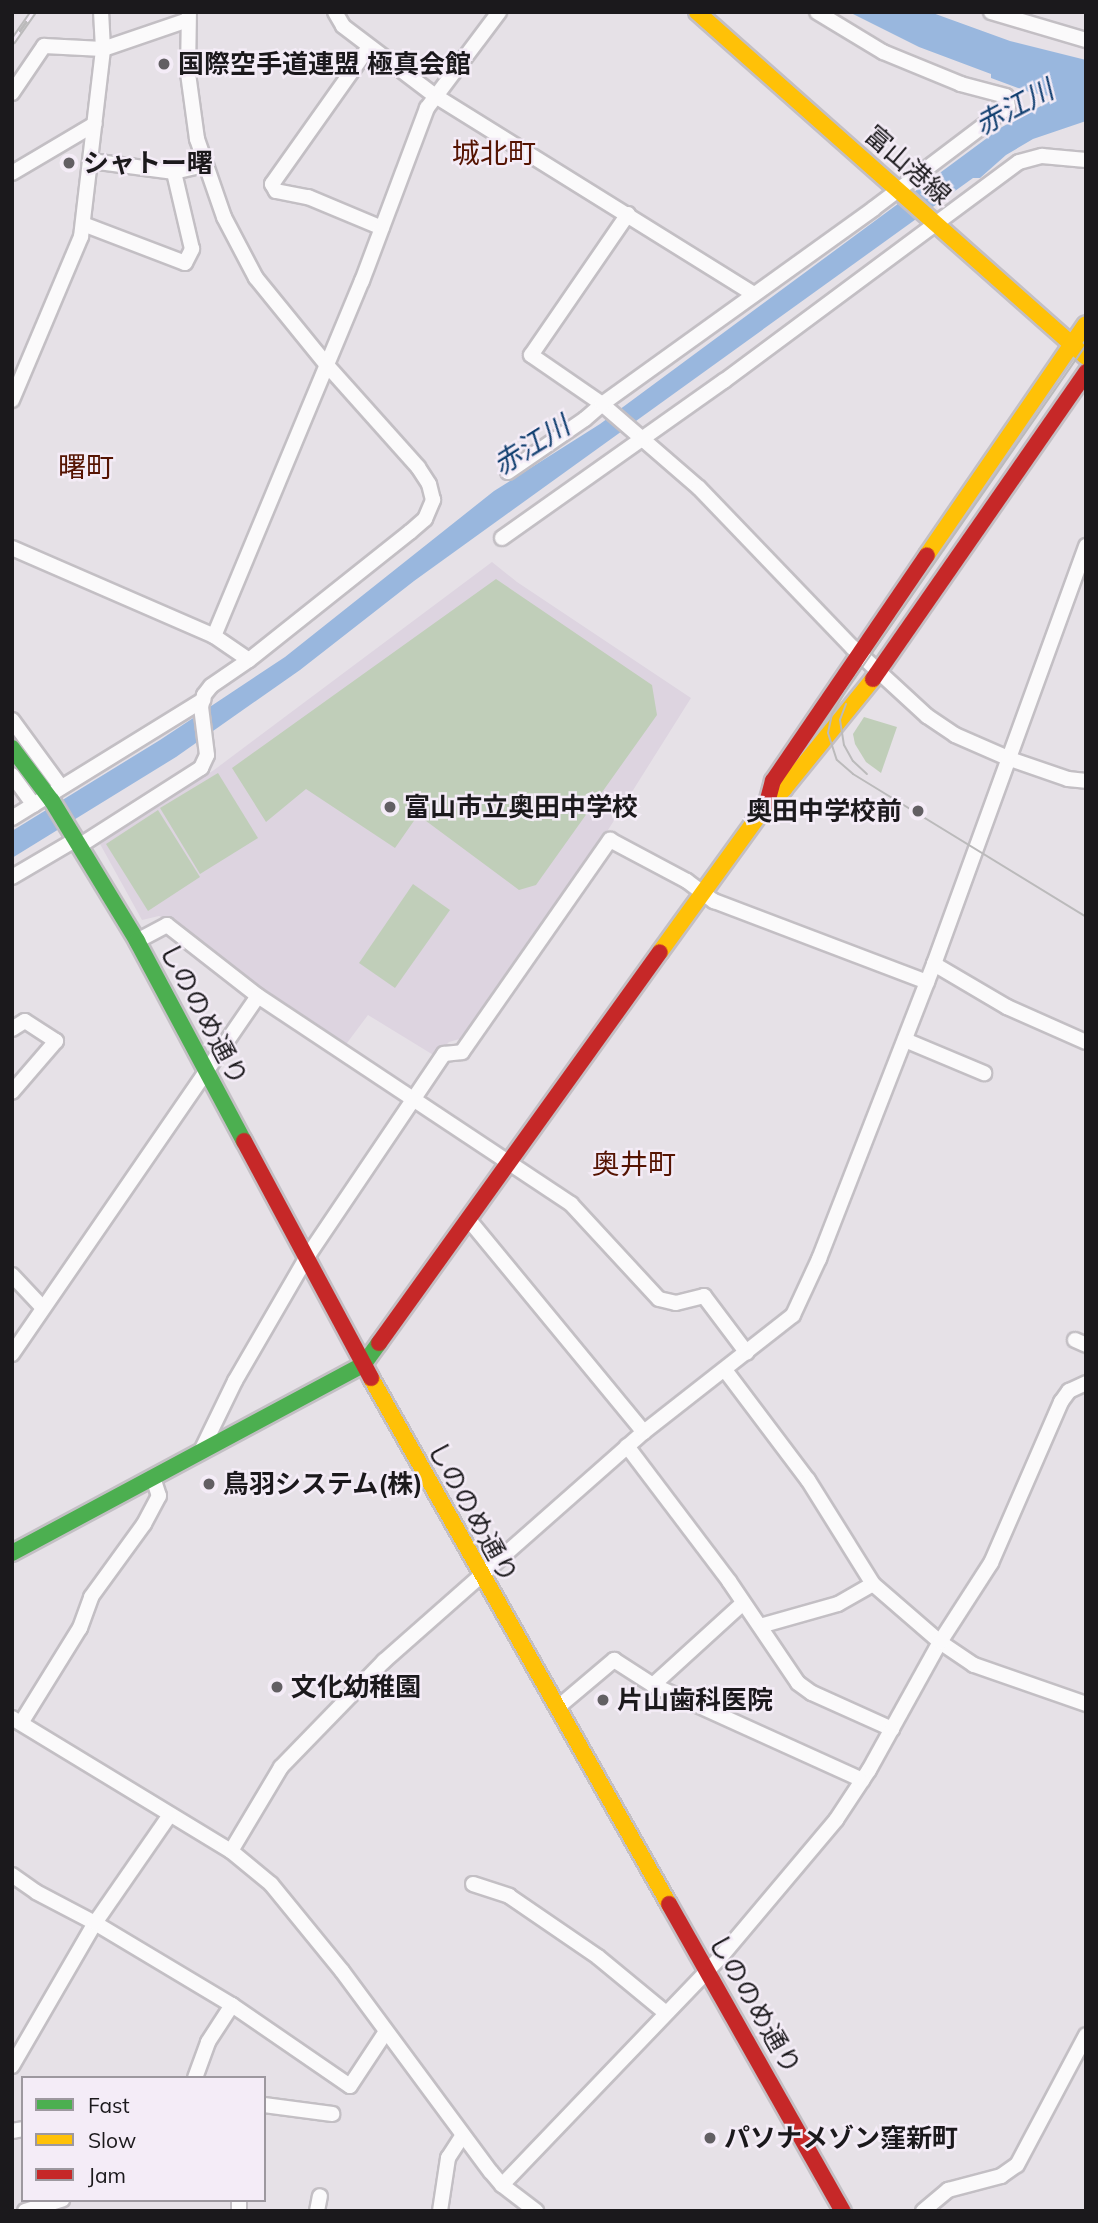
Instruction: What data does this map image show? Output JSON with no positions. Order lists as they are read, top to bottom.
{
  "streets": {
    "street": ["富山港線", "しののめ通り"]
  },
  "districts": ["城北町", "曙町", "奥井町"],
  "water": ["赤江川"],
  "places": [
    "国際空手道連盟 極真会館",
    "シャトー曙",
    "富山市立奥田中学校",
    "奥田中学校前",
    "鳥羽システム(株)",
    "文化幼稚園",
    "片山歯科医院",
    "パソナメゾン窪新町"
  ],
  "legend": ["Fast", "Slow", "Jam"]
}
